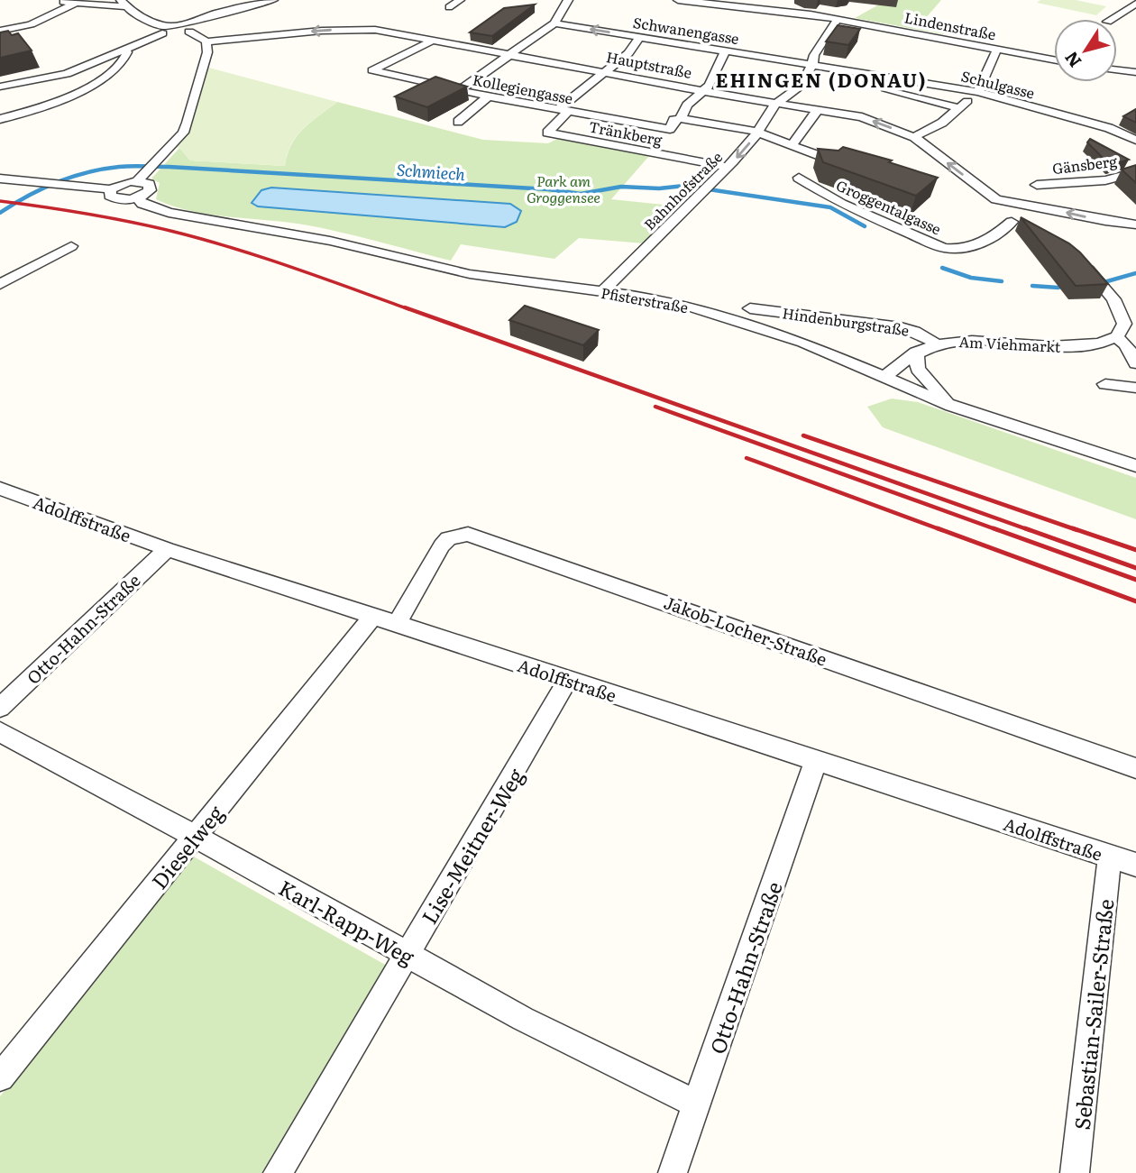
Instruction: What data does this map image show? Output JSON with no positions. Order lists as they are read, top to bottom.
{
  "streets": {
    "street": [
      "Lindenstraße",
      "Schwanengasse",
      "Hauptstraße",
      "Schulgasse",
      "Kollegiengasse",
      "Tränkberg",
      "Gänsberg",
      "Bahnhofstraße",
      "Groggentalgasse",
      "Pfisterstraße",
      "Hindenburgstraße",
      "Am Viehmarkt",
      "Adolffstraße",
      "Otto-Hahn-Straße",
      "Jakob-Locher-Straße",
      "Lise-Meitner-Weg",
      "Dieselweg",
      "Karl-Rapp-Weg",
      "Sebastian-Sailer-Straße"
    ]
  },
  "crossings": [
    ["Schwanengasse", "Schulgasse"],
    ["Hauptstraße", "Kollegiengasse"],
    ["Hauptstraße", "Bahnhofstraße"],
    ["Hauptstraße", "Groggentalgasse"],
    ["Kollegiengasse", "Tränkberg"],
    ["Tränkberg", "Bahnhofstraße"],
    ["Bahnhofstraße", "Pfisterstraße"],
    ["Pfisterstraße", "Am Viehmarkt"],
    ["Hindenburgstraße", "Am Viehmarkt"],
    ["Adolffstraße", "Otto-Hahn-Straße"],
    ["Adolffstraße", "Jakob-Locher-Straße"],
    ["Adolffstraße", "Lise-Meitner-Weg"],
    ["Adolffstraße", "Dieselweg"],
    ["Adolffstraße", "Sebastian-Sailer-Straße"],
    ["Otto-Hahn-Straße", "Karl-Rapp-Weg"],
    ["Lise-Meitner-Weg", "Karl-Rapp-Weg"],
    ["Dieselweg", "Karl-Rapp-Weg"]
  ],
  "one_way": ["Hauptstraße"],
  "districts": ["EHINGEN (DONAU)"],
  "water": ["Schmiech"],
  "parks": ["Park am Groggensee"],
  "north": "bottom left"
}
